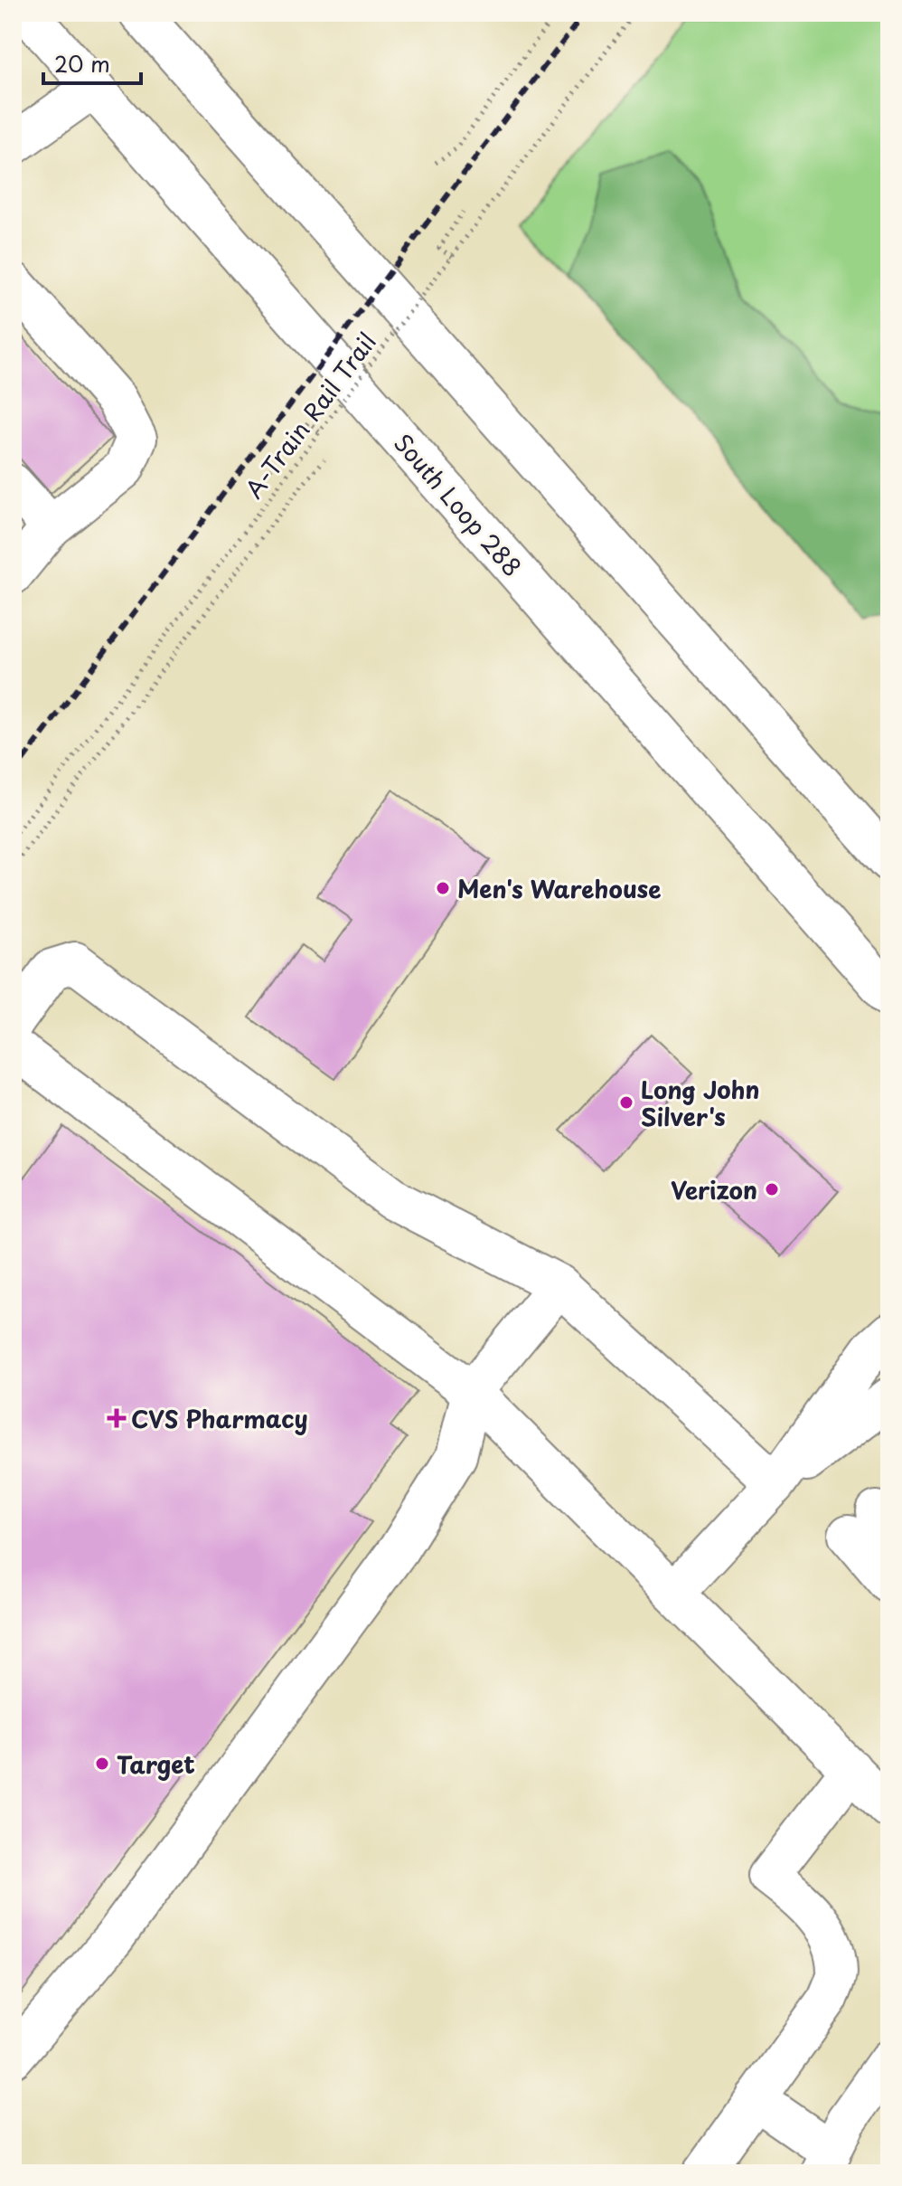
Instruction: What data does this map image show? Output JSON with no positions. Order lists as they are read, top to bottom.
{
  "streets": {
    "main road": ["South Loop 288"],
    "path": ["A-Train Rail Trail"]
  },
  "places": {
    "other": [
      "Men's Warehouse",
      "Long John Silver's",
      "Verizon",
      "Target"
    ],
    "health": ["CVS Pharmacy"]
  },
  "scale_bar": "20 m"
}
